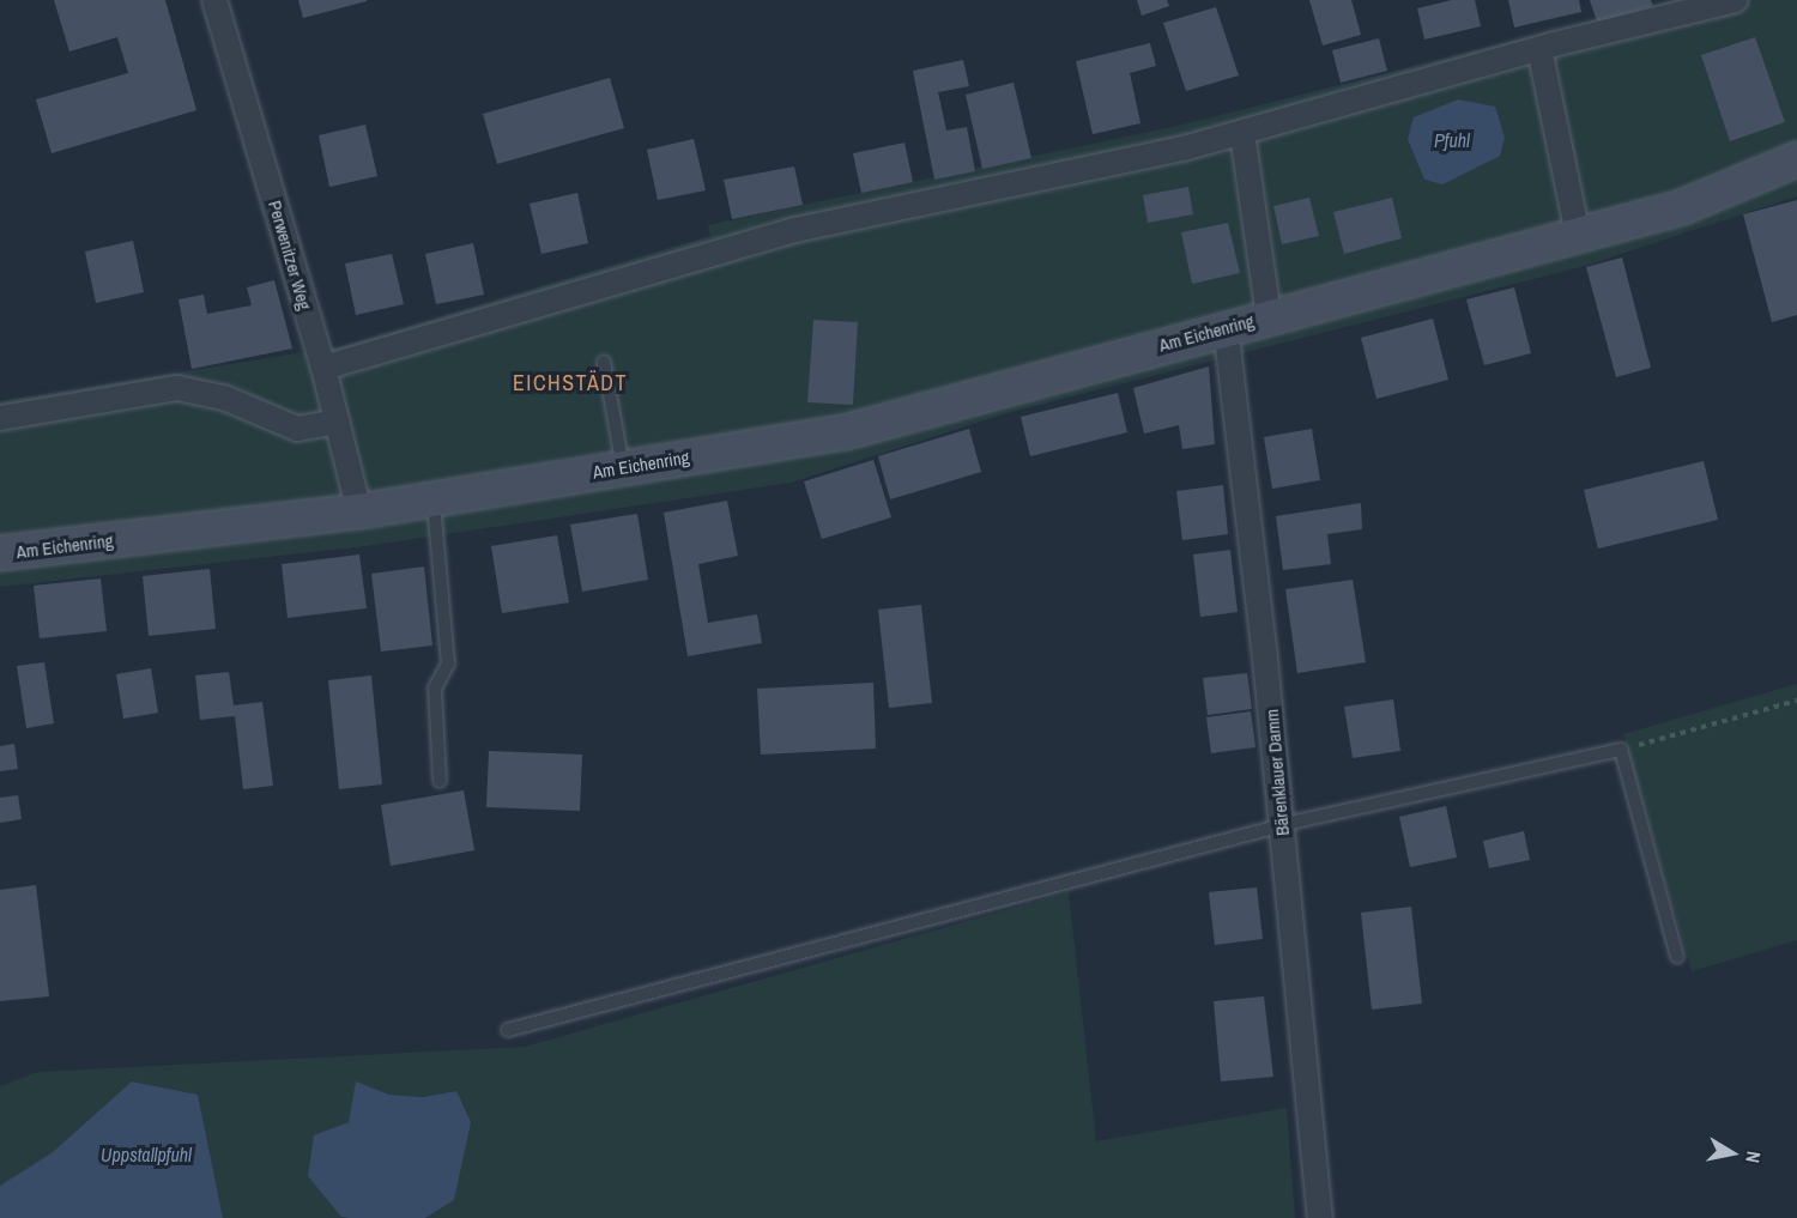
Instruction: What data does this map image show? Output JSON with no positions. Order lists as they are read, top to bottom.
{
  "streets": {
    "main road": ["Am Eichenring"],
    "street": ["Perwenitzer Weg", "Bärenklauer Damm"]
  },
  "crossings": [
    ["Perwenitzer Weg", "Am Eichenring"],
    ["Am Eichenring", "Bärenklauer Damm"]
  ],
  "districts": ["EICHSTÄDT"],
  "water": ["Pfuhl", "Uppstallpfuhl"],
  "north": "right"
}
